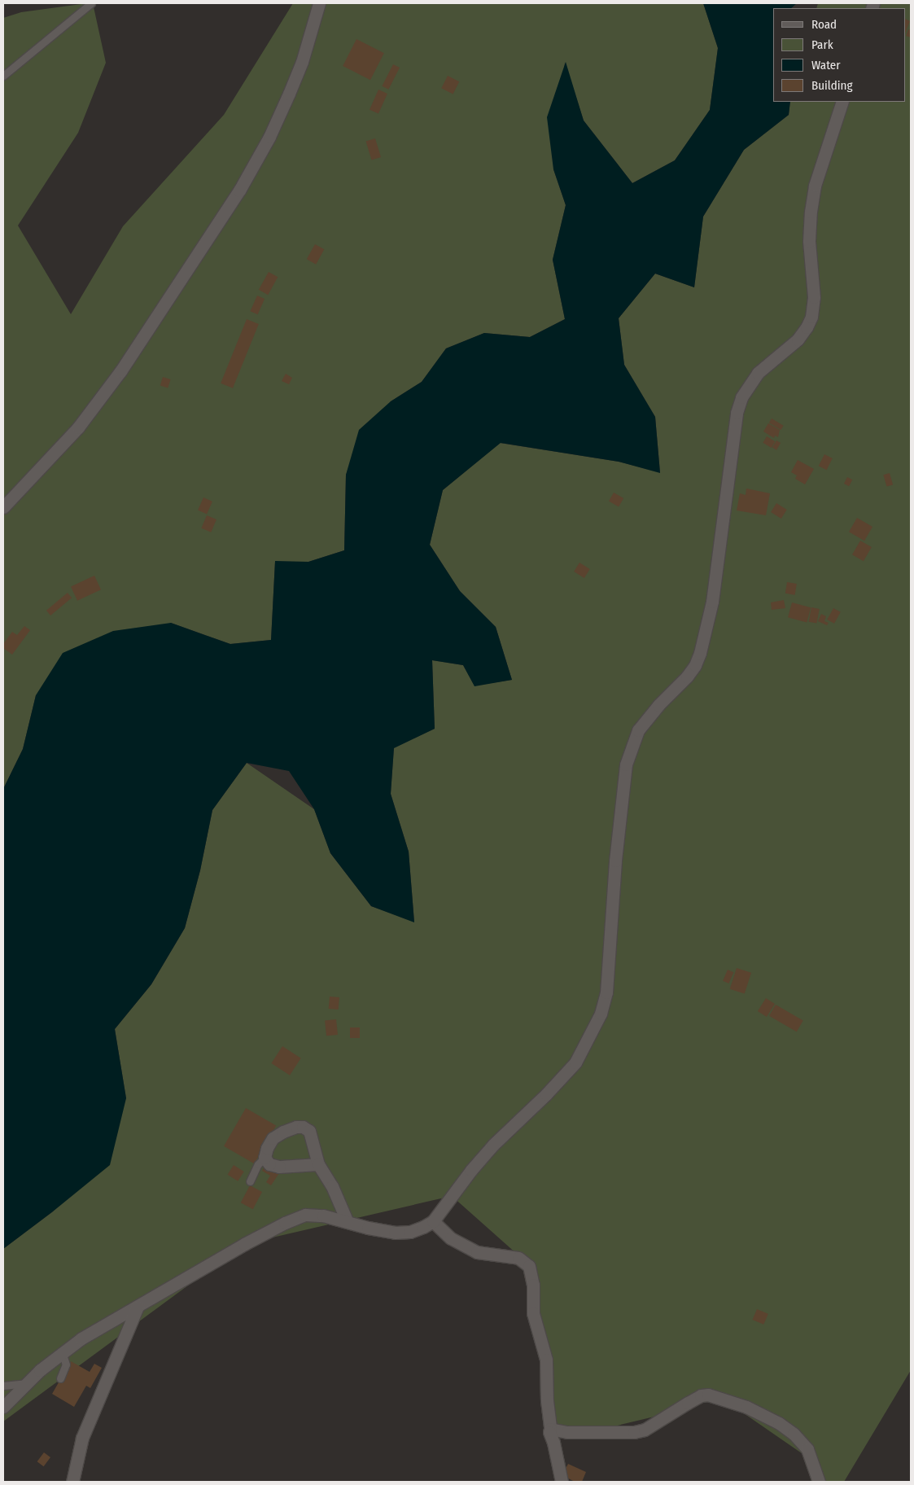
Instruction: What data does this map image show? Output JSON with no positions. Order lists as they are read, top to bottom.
{
  "legend": [
    "Road",
    "Park",
    "Water",
    "Building"
  ]
}
